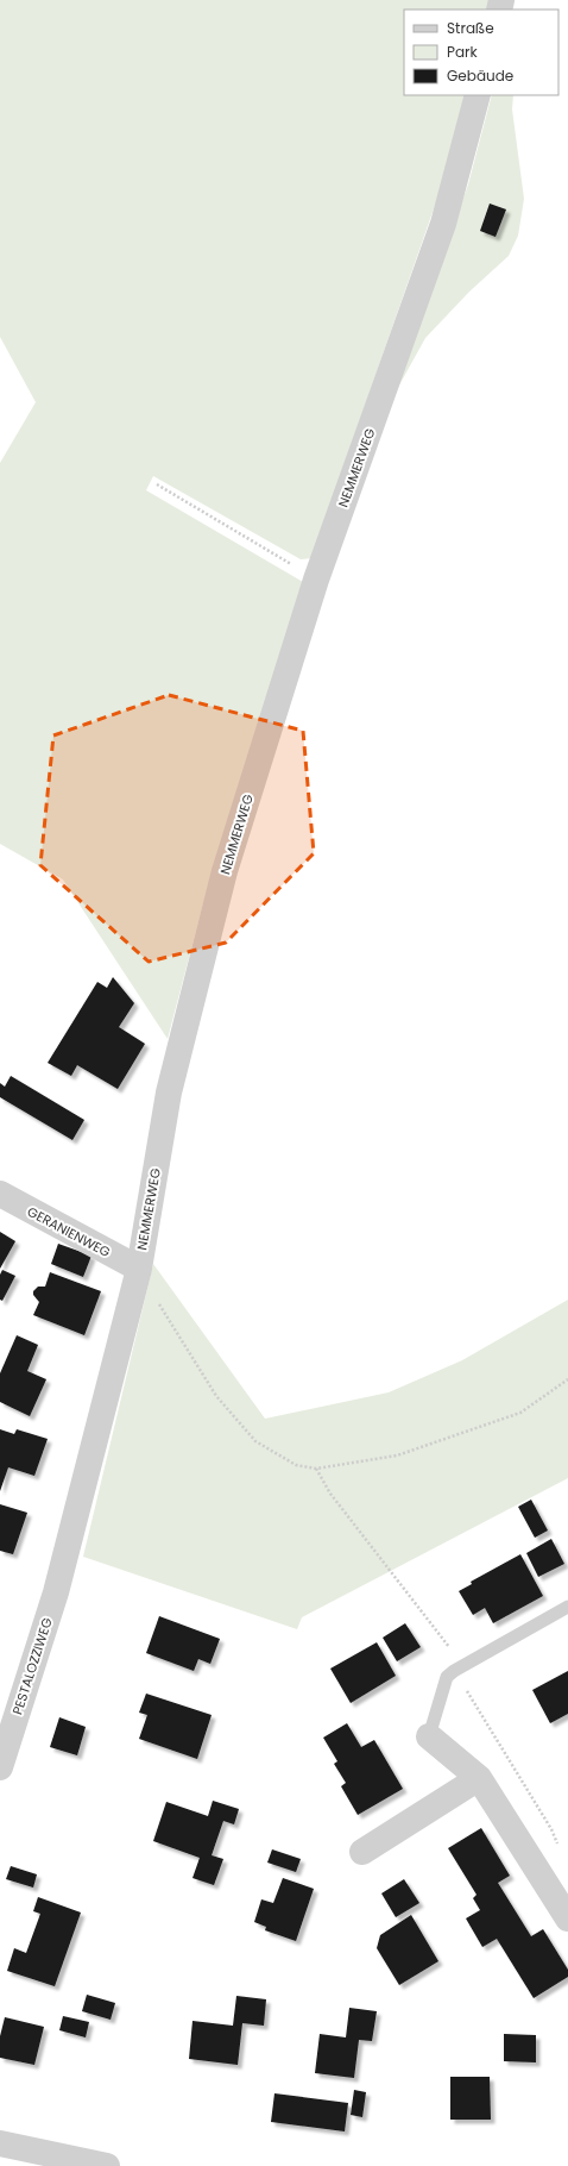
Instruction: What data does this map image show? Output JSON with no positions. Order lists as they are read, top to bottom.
{
  "streets": {
    "street": ["NEMMERWEG", "GERANIENWEG", "PESTALOZZIWEG"]
  },
  "crossings": [
    ["NEMMERWEG", "GERANIENWEG"],
    ["NEMMERWEG", "PESTALOZZIWEG"]
  ],
  "legend": ["Straße", "Park", "Gebäude"]
}
